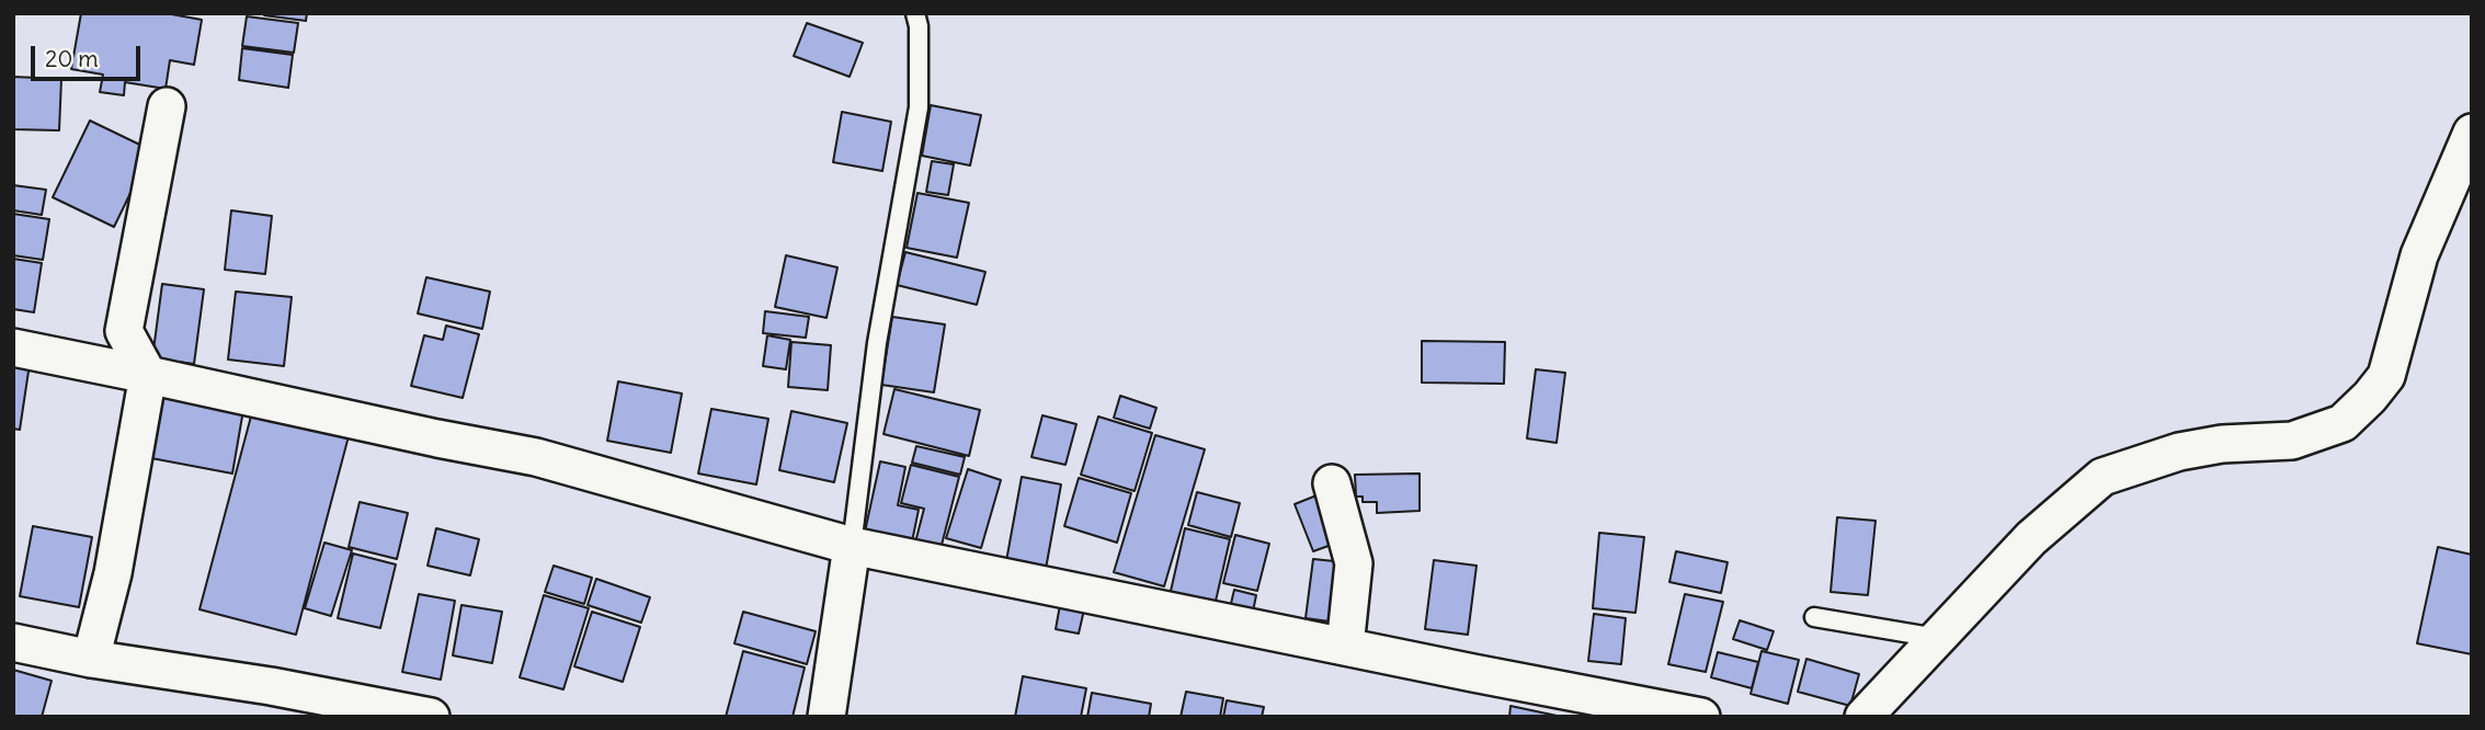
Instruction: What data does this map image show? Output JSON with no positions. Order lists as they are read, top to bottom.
{
  "scale_bar": "20 m"
}
